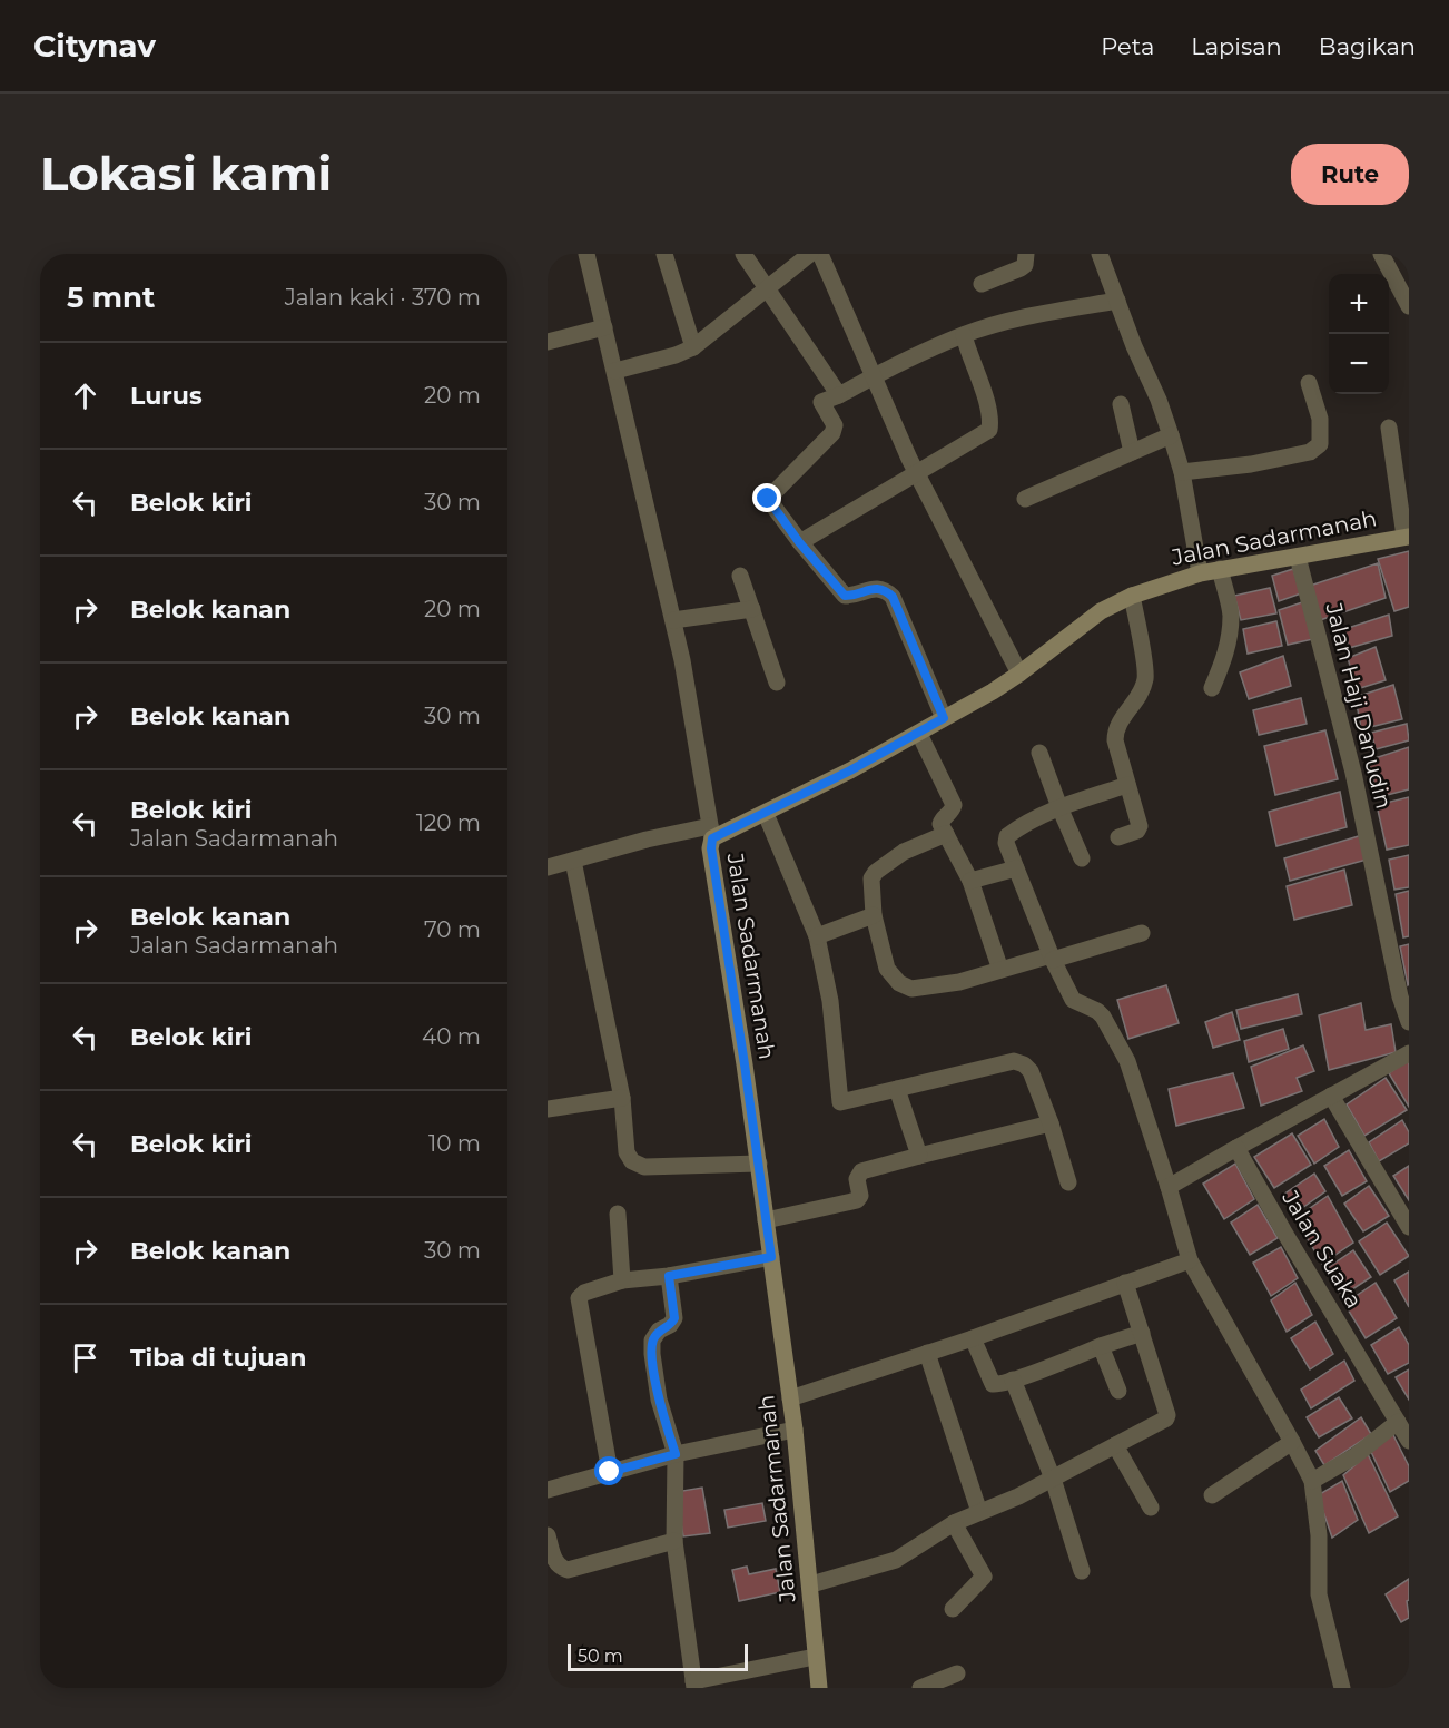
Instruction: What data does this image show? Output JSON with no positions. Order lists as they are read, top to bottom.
{
  "streets": {
    "main road": ["Jalan Sadarmanah"],
    "street": ["Jalan Haji Danudin", "Jalan Suaka"]
  },
  "crossings": [
    ["Jalan Sadarmanah", "Jalan Haji Danudin"]
  ],
  "scale_bar": "50 m",
  "page": {
    "header": "Citynav",
    "nav": ["Peta", "Lapisan", "Bagikan"],
    "buttons": "Rute",
    "title": "Lokasi kami",
    "heading": ["5 mnt", "Jalan kaki · 370 m"],
    "map_buttons": ["+", "−"],
    "list": [
      ["Lurus", "20 m"],
      ["Belok kiri", "30 m"],
      ["Belok kanan", "20 m"],
      ["Belok kanan", "30 m"],
      ["Belok kiri", "Jalan Sadarmanah", "120 m"],
      ["Belok kanan", "Jalan Sadarmanah", "70 m"],
      ["Belok kiri", "40 m"],
      ["Belok kiri", "10 m"],
      ["Belok kanan", "30 m"],
      "Tiba di tujuan"
    ],
    "scale": "50 m"
  }
}
